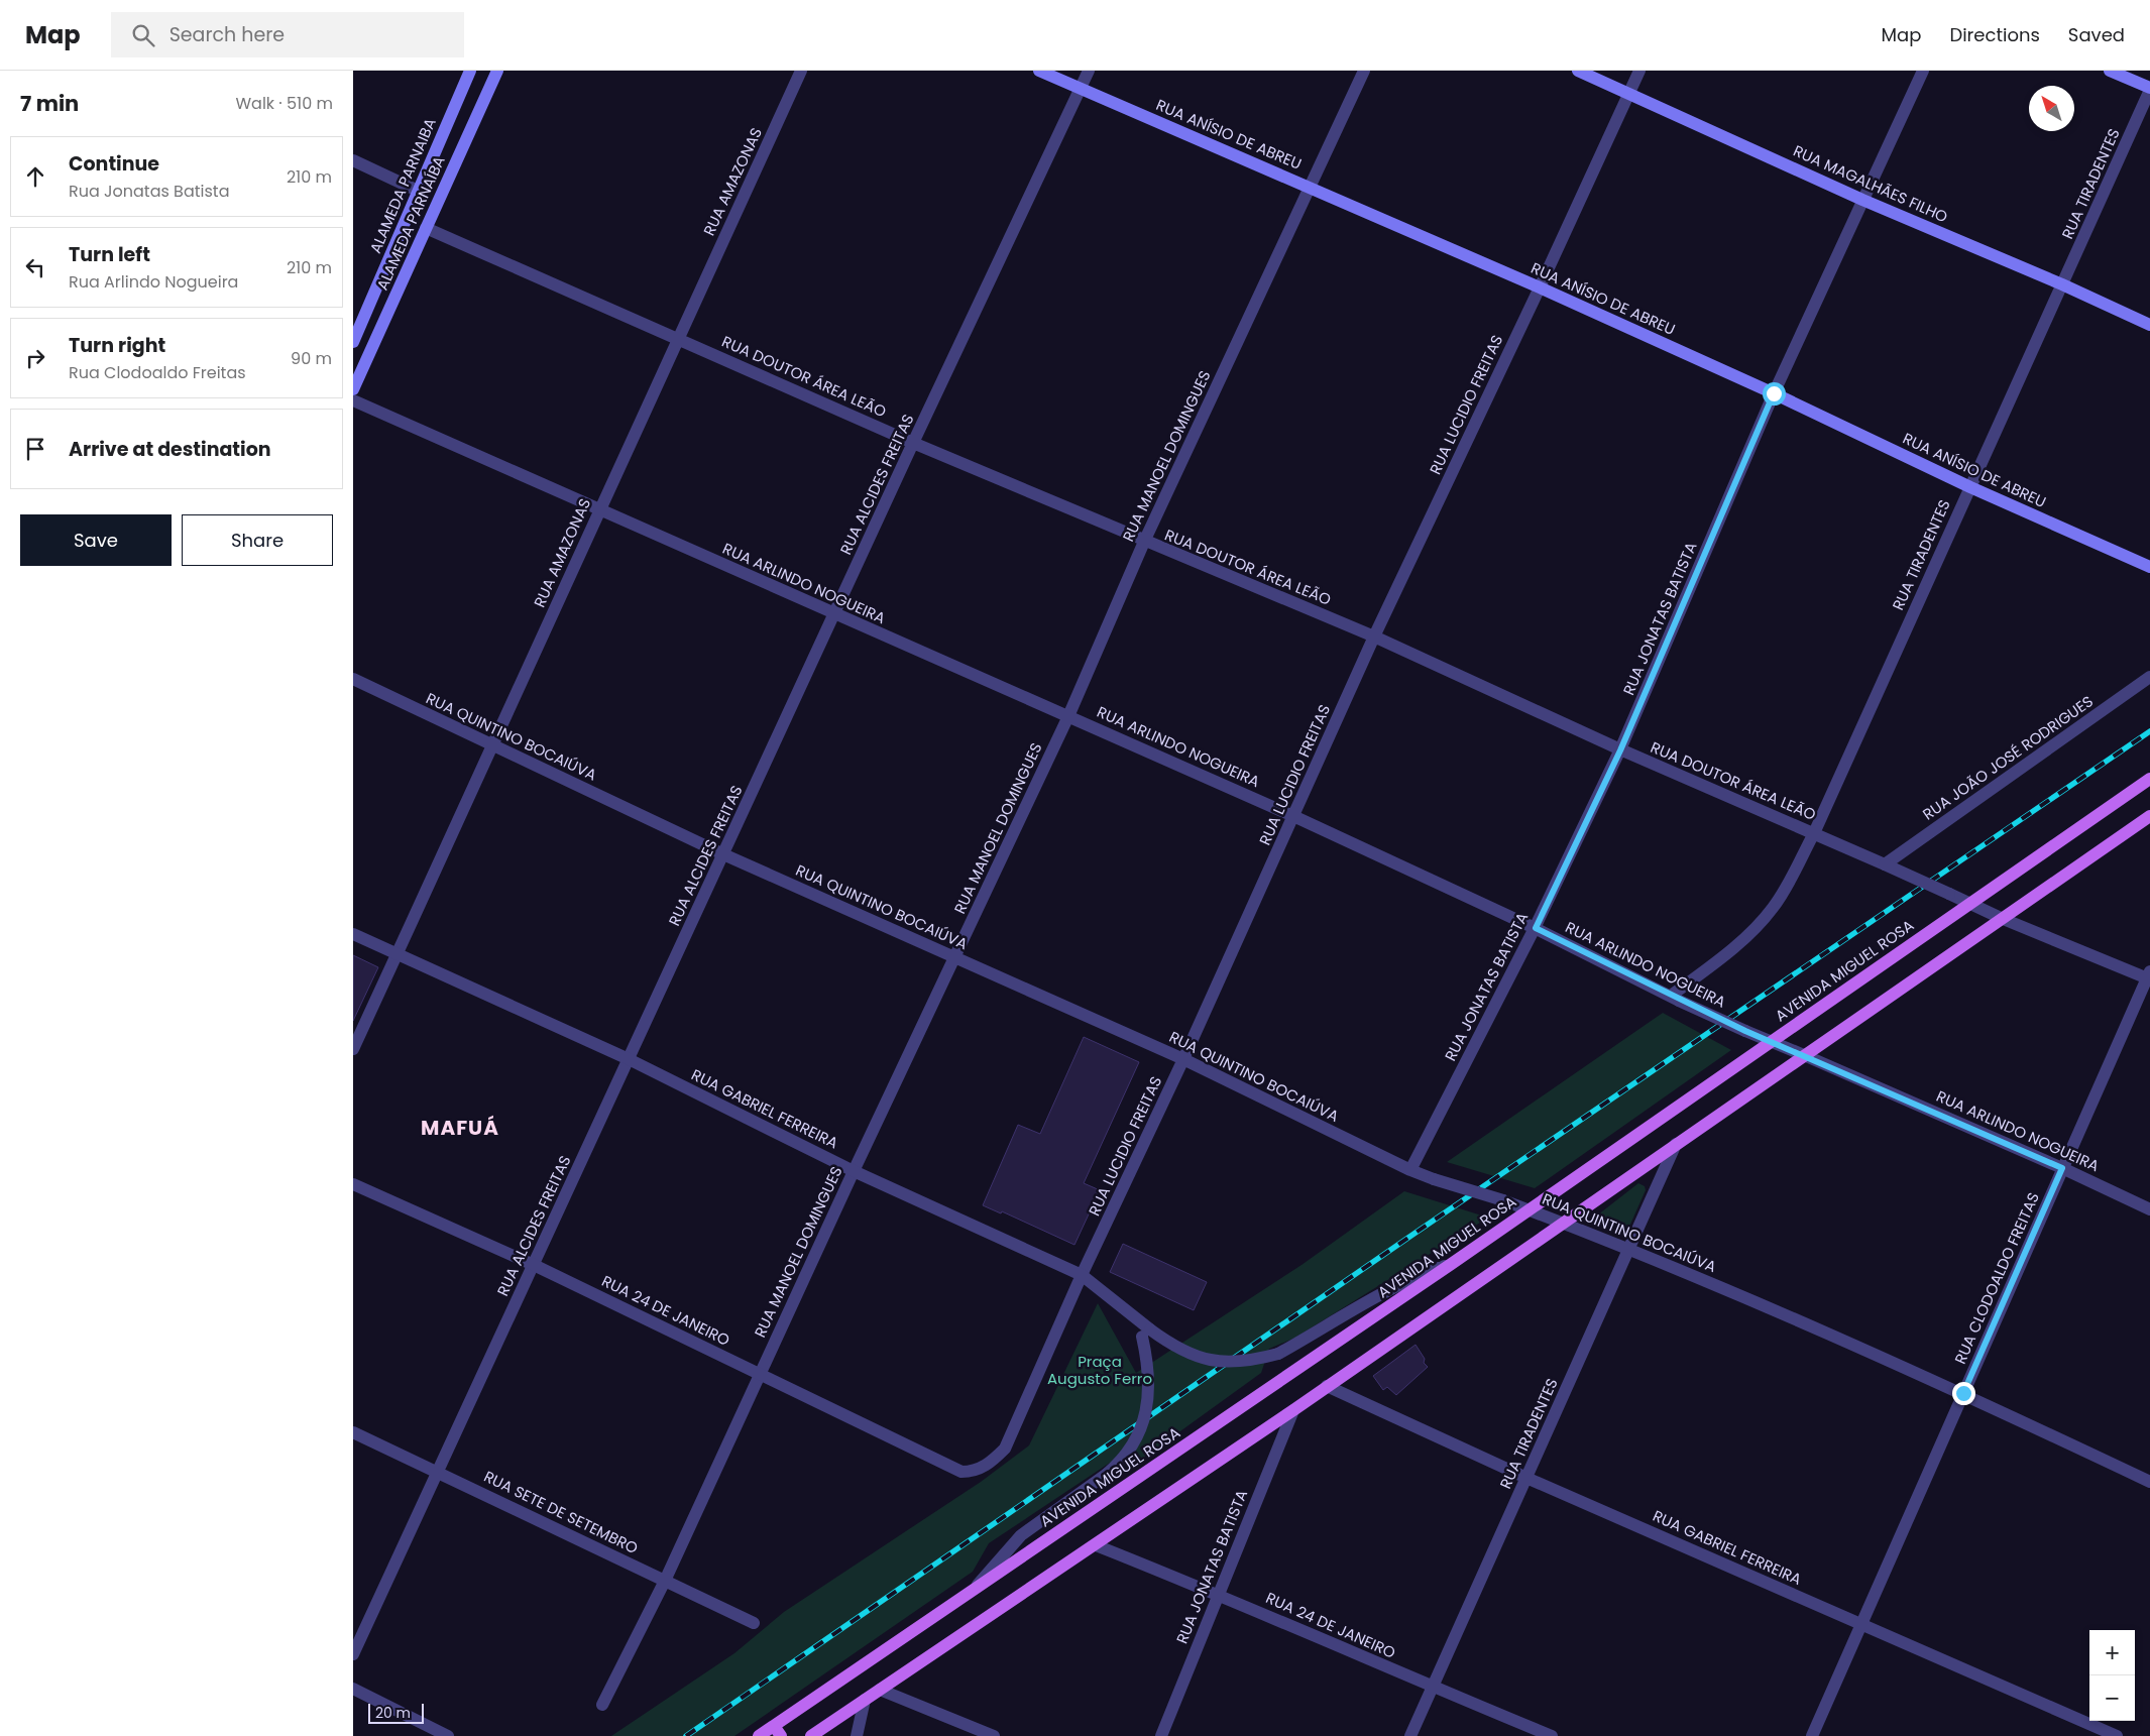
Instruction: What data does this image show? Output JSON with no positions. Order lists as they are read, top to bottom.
{
  "streets": {
    "main road": [
      "RUA ANÍSIO DE ABREU",
      "RUA MAGALHÃES FILHO",
      "ALAMEDA PARNAIBA",
      "ALAMEDA PARNAÍBA",
      "AVENIDA MIGUEL ROSA"
    ],
    "street": [
      "RUA AMAZONAS",
      "RUA TIRADENTES",
      "RUA DOUTOR ÁREA LEÃO",
      "RUA LUCIDIO FREITAS",
      "RUA MANOEL DOMINGUES",
      "RUA ALCIDES FREITAS",
      "RUA ARLINDO NOGUEIRA",
      "RUA JONATAS BATISTA",
      "RUA QUINTINO BOCAIÚVA",
      "RUA JOÃO JOSÉ RODRIGUES",
      "RUA GABRIEL FERREIRA",
      "RUA CLODOALDO FREITAS",
      "RUA 24 DE JANEIRO",
      "RUA SETE DE SETEMBRO"
    ]
  },
  "crossings": [
    ["RUA ANÍSIO DE ABREU", "RUA TIRADENTES"],
    ["RUA ANÍSIO DE ABREU", "RUA LUCIDIO FREITAS"],
    ["RUA ANÍSIO DE ABREU", "RUA MANOEL DOMINGUES"],
    ["RUA ANÍSIO DE ABREU", "RUA ALCIDES FREITAS"],
    ["RUA ANÍSIO DE ABREU", "RUA JONATAS BATISTA"],
    ["RUA AMAZONAS", "RUA DOUTOR ÁREA LEÃO"],
    ["RUA AMAZONAS", "RUA ARLINDO NOGUEIRA"],
    ["RUA AMAZONAS", "RUA QUINTINO BOCAIÚVA"],
    ["RUA AMAZONAS", "RUA GABRIEL FERREIRA"],
    ["RUA MAGALHÃES FILHO", "RUA TIRADENTES"],
    ["RUA MAGALHÃES FILHO", "RUA LUCIDIO FREITAS"],
    ["RUA MAGALHÃES FILHO", "RUA JONATAS BATISTA"],
    ["RUA TIRADENTES", "RUA DOUTOR ÁREA LEÃO"],
    ["RUA TIRADENTES", "RUA ARLINDO NOGUEIRA"],
    ["RUA TIRADENTES", "RUA QUINTINO BOCAIÚVA"],
    ["RUA TIRADENTES", "RUA GABRIEL FERREIRA"],
    ["RUA TIRADENTES", "RUA 24 DE JANEIRO"],
    ["ALAMEDA PARNAÍBA", "RUA DOUTOR ÁREA LEÃO"],
    ["RUA DOUTOR ÁREA LEÃO", "RUA LUCIDIO FREITAS"],
    ["RUA DOUTOR ÁREA LEÃO", "RUA MANOEL DOMINGUES"],
    ["RUA DOUTOR ÁREA LEÃO", "RUA ALCIDES FREITAS"],
    ["RUA DOUTOR ÁREA LEÃO", "RUA JONATAS BATISTA"],
    ["RUA DOUTOR ÁREA LEÃO", "RUA JOÃO JOSÉ RODRIGUES"],
    ["RUA DOUTOR ÁREA LEÃO", "AVENIDA MIGUEL ROSA"],
    ["RUA DOUTOR ÁREA LEÃO", "RUA CLODOALDO FREITAS"],
    ["RUA LUCIDIO FREITAS", "RUA ARLINDO NOGUEIRA"],
    ["RUA LUCIDIO FREITAS", "RUA QUINTINO BOCAIÚVA"],
    ["RUA LUCIDIO FREITAS", "RUA GABRIEL FERREIRA"],
    ["RUA LUCIDIO FREITAS", "RUA 24 DE JANEIRO"],
    ["RUA MANOEL DOMINGUES", "RUA ARLINDO NOGUEIRA"],
    ["RUA MANOEL DOMINGUES", "RUA QUINTINO BOCAIÚVA"],
    ["RUA MANOEL DOMINGUES", "RUA GABRIEL FERREIRA"],
    ["RUA MANOEL DOMINGUES", "RUA 24 DE JANEIRO"],
    ["RUA MANOEL DOMINGUES", "RUA SETE DE SETEMBRO"],
    ["RUA ALCIDES FREITAS", "RUA ARLINDO NOGUEIRA"],
    ["RUA ALCIDES FREITAS", "RUA QUINTINO BOCAIÚVA"],
    ["RUA ALCIDES FREITAS", "RUA GABRIEL FERREIRA"],
    ["RUA ALCIDES FREITAS", "RUA 24 DE JANEIRO"],
    ["RUA ALCIDES FREITAS", "RUA SETE DE SETEMBRO"],
    ["RUA ARLINDO NOGUEIRA", "RUA JONATAS BATISTA"],
    ["RUA ARLINDO NOGUEIRA", "AVENIDA MIGUEL ROSA"],
    ["RUA ARLINDO NOGUEIRA", "RUA CLODOALDO FREITAS"],
    ["RUA JONATAS BATISTA", "RUA QUINTINO BOCAIÚVA"],
    ["RUA JONATAS BATISTA", "RUA 24 DE JANEIRO"],
    ["RUA QUINTINO BOCAIÚVA", "AVENIDA MIGUEL ROSA"],
    ["RUA QUINTINO BOCAIÚVA", "RUA CLODOALDO FREITAS"],
    ["AVENIDA MIGUEL ROSA", "RUA GABRIEL FERREIRA"],
    ["RUA GABRIEL FERREIRA", "RUA CLODOALDO FREITAS"]
  ],
  "districts": ["MAFUÁ"],
  "parks": ["Praça Augusto Ferro"],
  "scale_bar": "20 m",
  "north": "top left",
  "page": {
    "header": "Map",
    "search": "Search here",
    "nav": ["Map", "Directions", "Saved"],
    "heading": ["7 min", "Walk · 510 m"],
    "list": [
      ["Continue", "Rua Jonatas Batista", "210 m"],
      ["Turn left", "Rua Arlindo Nogueira", "210 m"],
      ["Turn right", "Rua Clodoaldo Freitas", "90 m"],
      "Arrive at destination"
    ],
    "buttons": ["Save", "Share"],
    "map_buttons": ["+", "−"],
    "scale": "20 m"
  }
}
